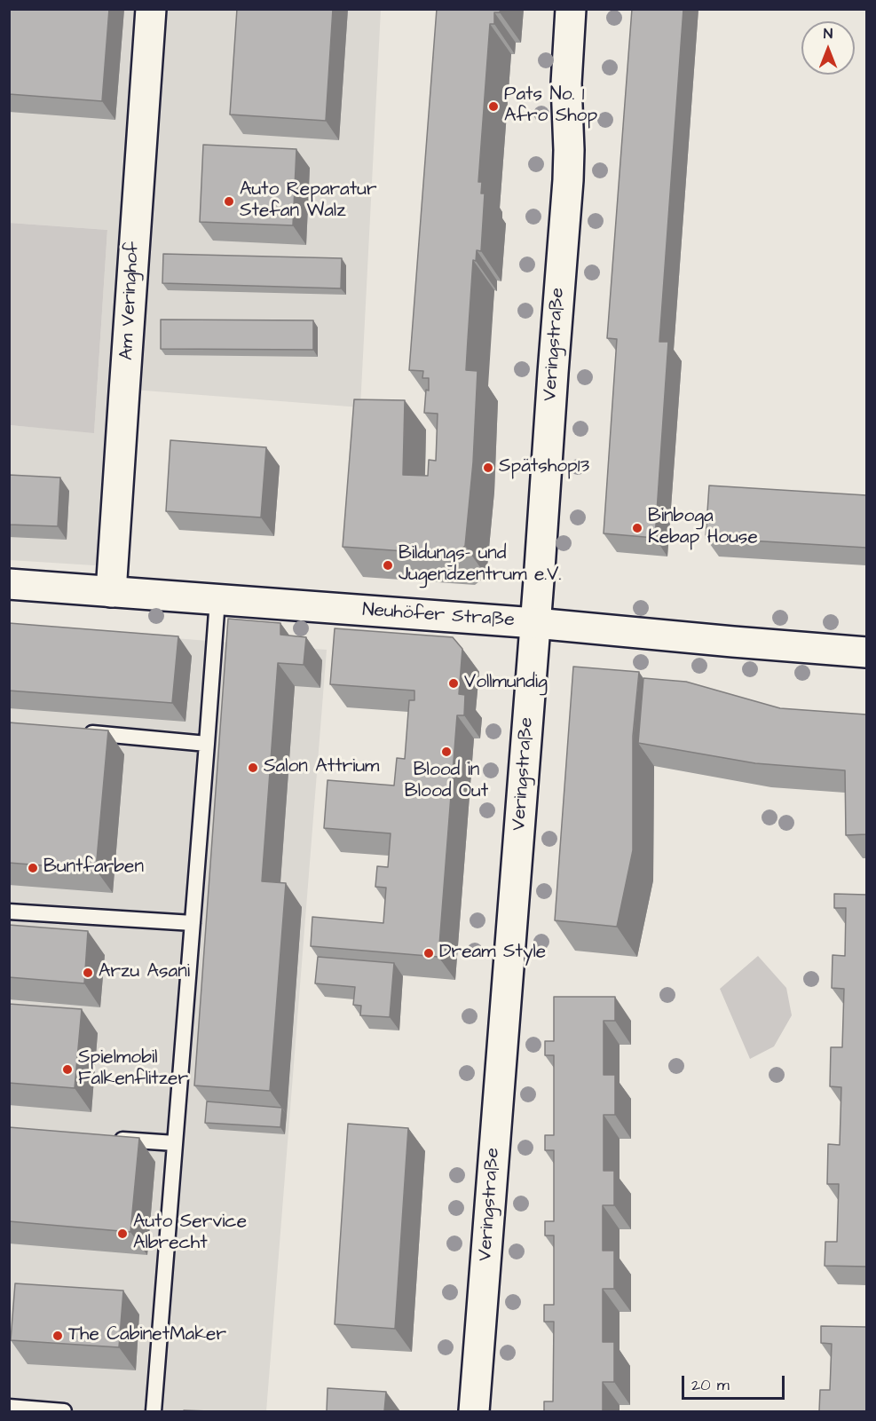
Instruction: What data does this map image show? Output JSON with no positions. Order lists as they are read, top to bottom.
{
  "streets": {
    "street": ["Am Veringhof", "Veringstraße", "Neuhöfer Straße"]
  },
  "crossings": [
    ["Am Veringhof", "Neuhöfer Straße"],
    ["Veringstraße", "Neuhöfer Straße"]
  ],
  "places": [
    "Pats No. 1 Afro Shop",
    "Auto Reparatur Stefan Walz",
    "Spätshop13",
    "Binboga Kebap House",
    "Bildungs- und Jugendzentrum e.V.",
    "Vollmundig",
    "Blood in Blood Out",
    "Salon Attrium",
    "Buntfarben",
    "Dream Style",
    "Arzu Asani",
    "Spielmobil Falkenflitzer",
    "Auto Service Albrecht",
    "The CabinetMaker"
  ],
  "scale_bar": "20 m",
  "north": "top"
}
